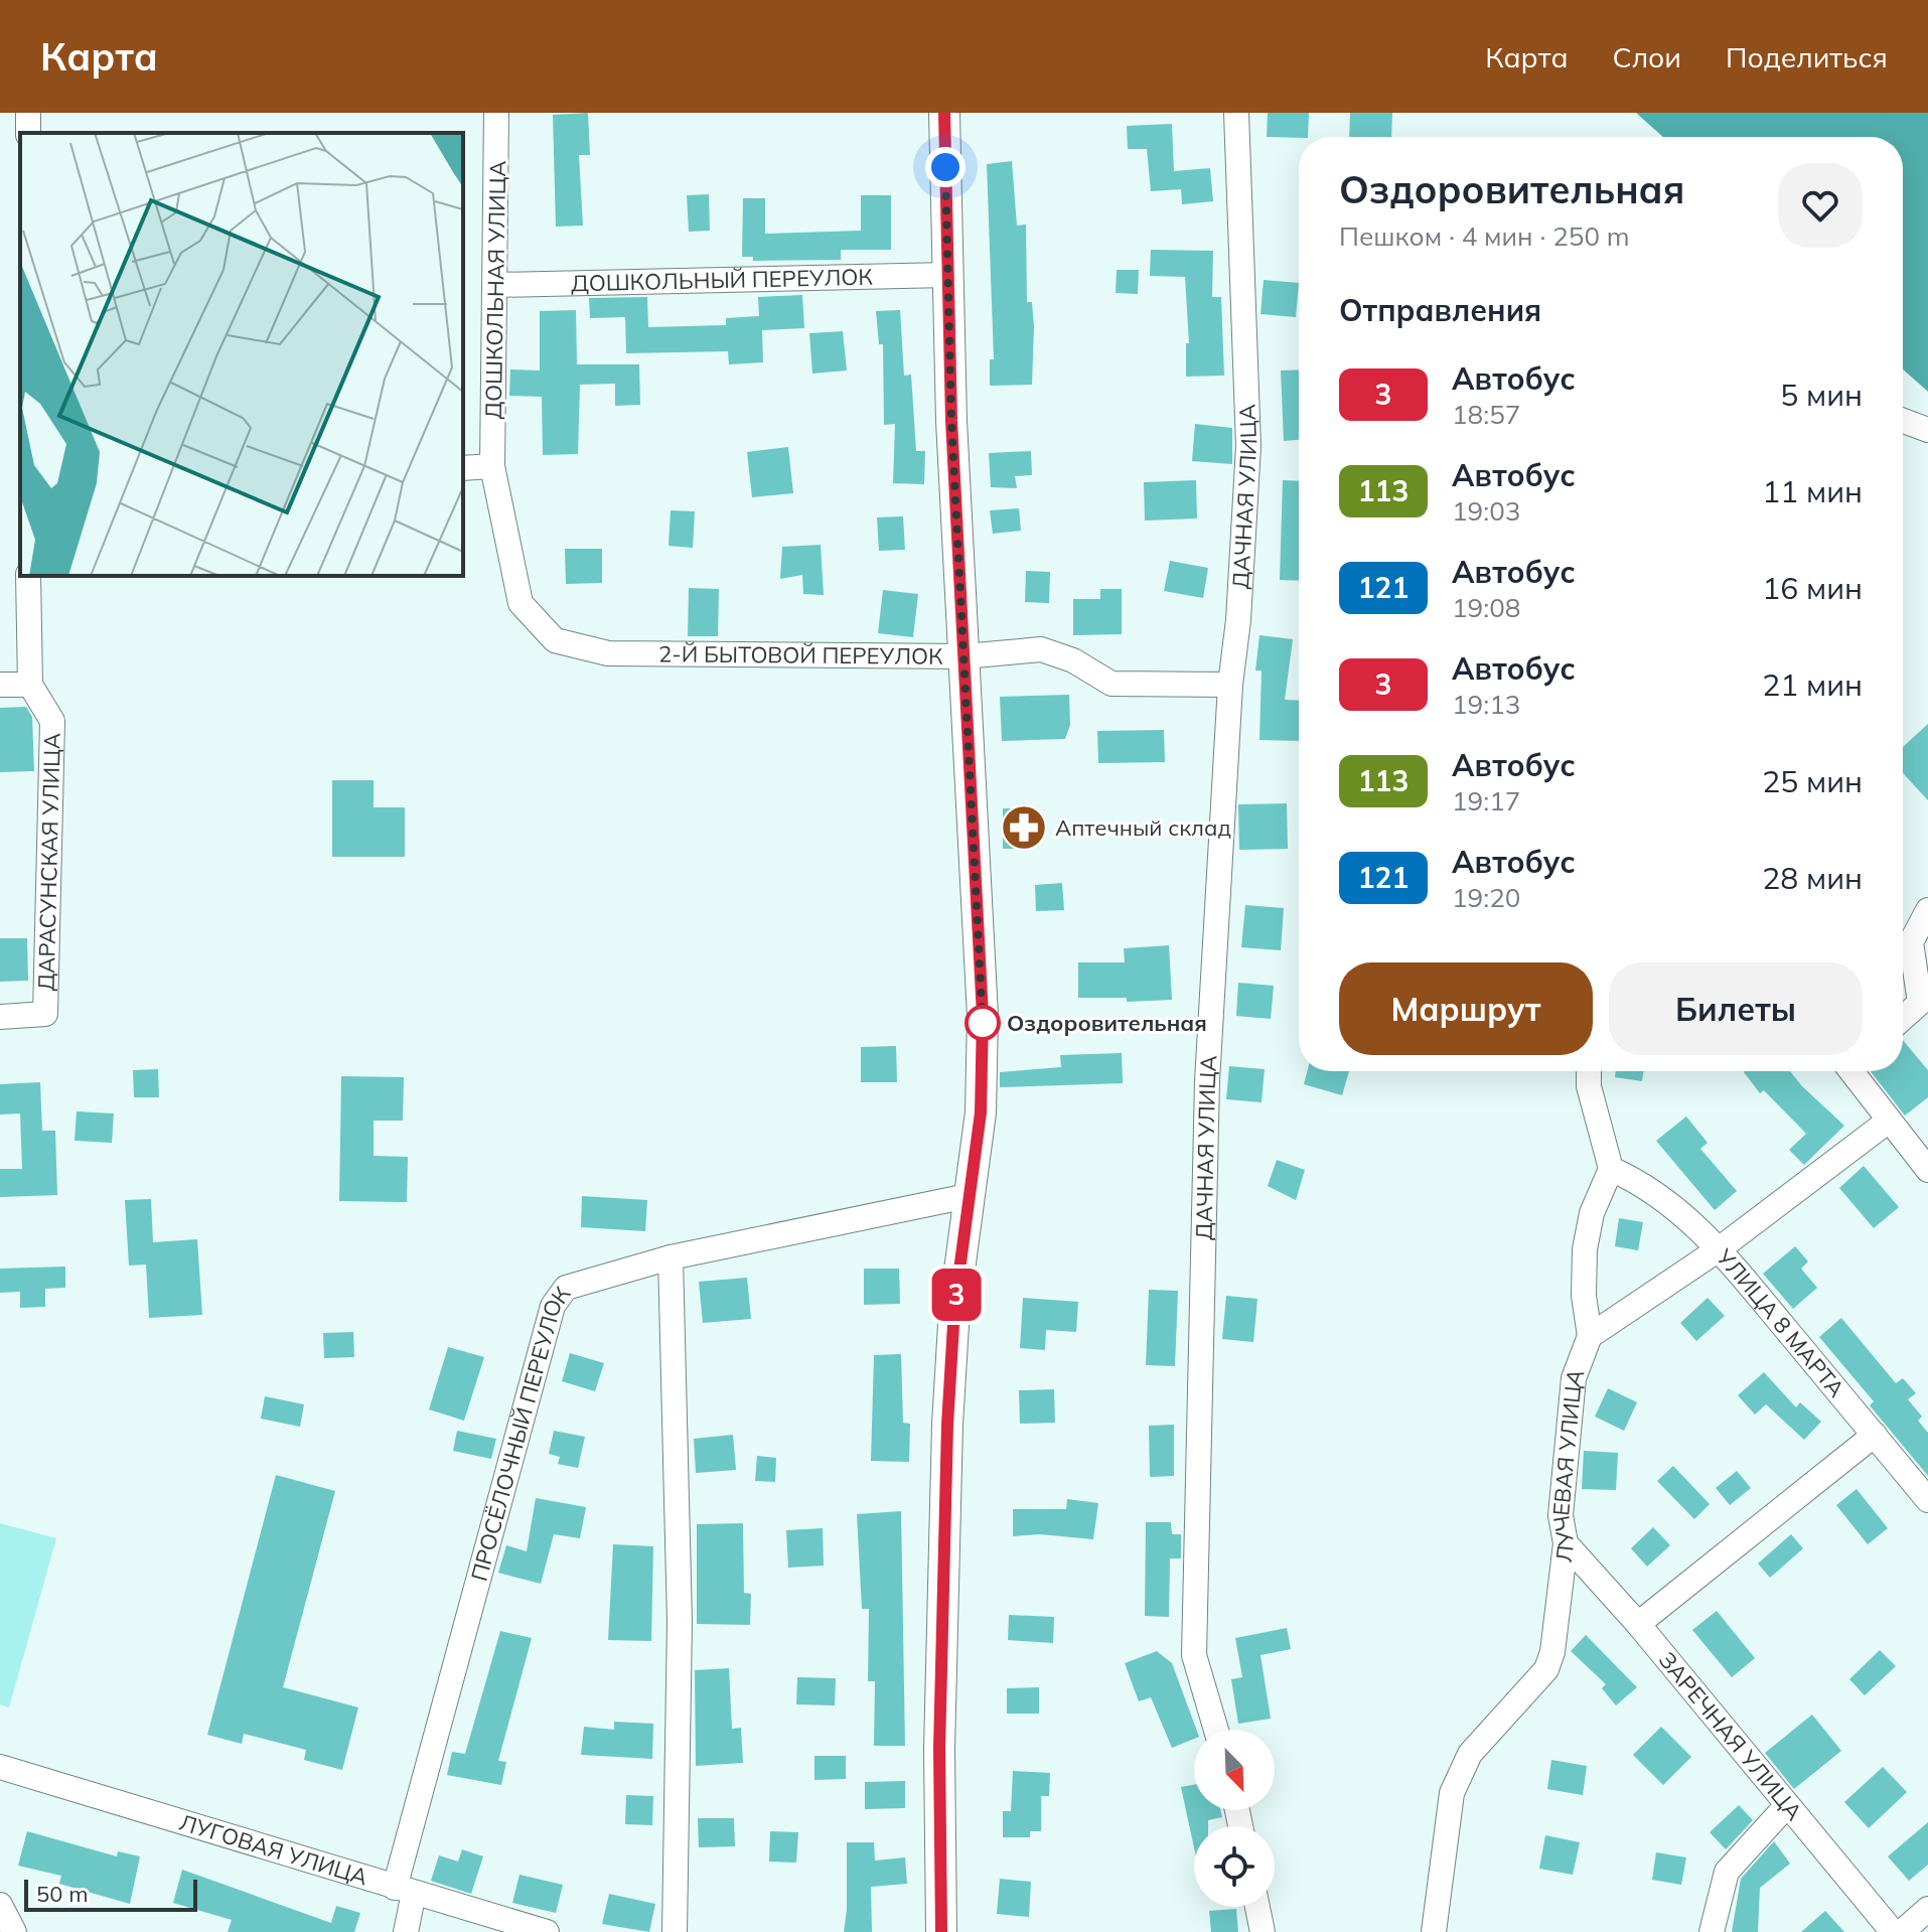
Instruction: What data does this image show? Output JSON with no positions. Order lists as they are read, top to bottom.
{
  "streets": {
    "street": [
      "ДОШКОЛЬНЫЙ ПЕРЕУЛОК",
      "ДОШКОЛЬНАЯ УЛИЦА",
      "ДАЧНАЯ УЛИЦА",
      "2-Й БЫТОВОЙ ПЕРЕУЛОК",
      "ДАРАСУНСКАЯ УЛИЦА",
      "УЛИЦА 8 МАРТА",
      "ПРОСЁЛОЧНЫЙ ПЕРЕУЛОК",
      "ЛУЧЕВАЯ УЛИЦА",
      "ЗАРЕЧНАЯ УЛИЦА",
      "ЛУГОВАЯ УЛИЦА"
    ]
  },
  "crossings": [
    ["ДОШКОЛЬНЫЙ ПЕРЕУЛОК", "ДОШКОЛЬНАЯ УЛИЦА"],
    ["ДОШКОЛЬНАЯ УЛИЦА", "2-Й БЫТОВОЙ ПЕРЕУЛОК"],
    ["ДАЧНАЯ УЛИЦА", "2-Й БЫТОВОЙ ПЕРЕУЛОК"],
    ["ПРОСЁЛОЧНЫЙ ПЕРЕУЛОК", "ЛУГОВАЯ УЛИЦА"],
    ["ЛУЧЕВАЯ УЛИЦА", "ЗАРЕЧНАЯ УЛИЦА"]
  ],
  "places": {
    "pharmacy": ["Аптечный склад"],
    "other": ["Оздоровительная"]
  },
  "lines": ["bus line 3"],
  "scale_bar": "50 m",
  "north": "bottom right",
  "page": {
    "header": "Карта",
    "nav": ["Карта", "Слои", "Поделиться"],
    "on_map": "3",
    "heading": [
      ["Оздоровительная", "Пешком · 4 мин · 250 m"],
      "Отправления"
    ],
    "list": [
      {
        "mark": "3",
        "name": "Автобус",
        "note": "18:57",
        "value": "5 мин"
      },
      {
        "mark": "113",
        "name": "Автобус",
        "note": "19:03",
        "value": "11 мин"
      },
      {
        "mark": "121",
        "name": "Автобус",
        "note": "19:08",
        "value": "16 мин"
      },
      {
        "mark": "3",
        "name": "Автобус",
        "note": "19:13",
        "value": "21 мин"
      },
      {
        "mark": "113",
        "name": "Автобус",
        "note": "19:17",
        "value": "25 мин"
      },
      {
        "mark": "121",
        "name": "Автобус",
        "note": "19:20",
        "value": "28 мин"
      }
    ],
    "buttons": ["Маршрут", "Билеты"],
    "scale": "50 m"
  }
}
